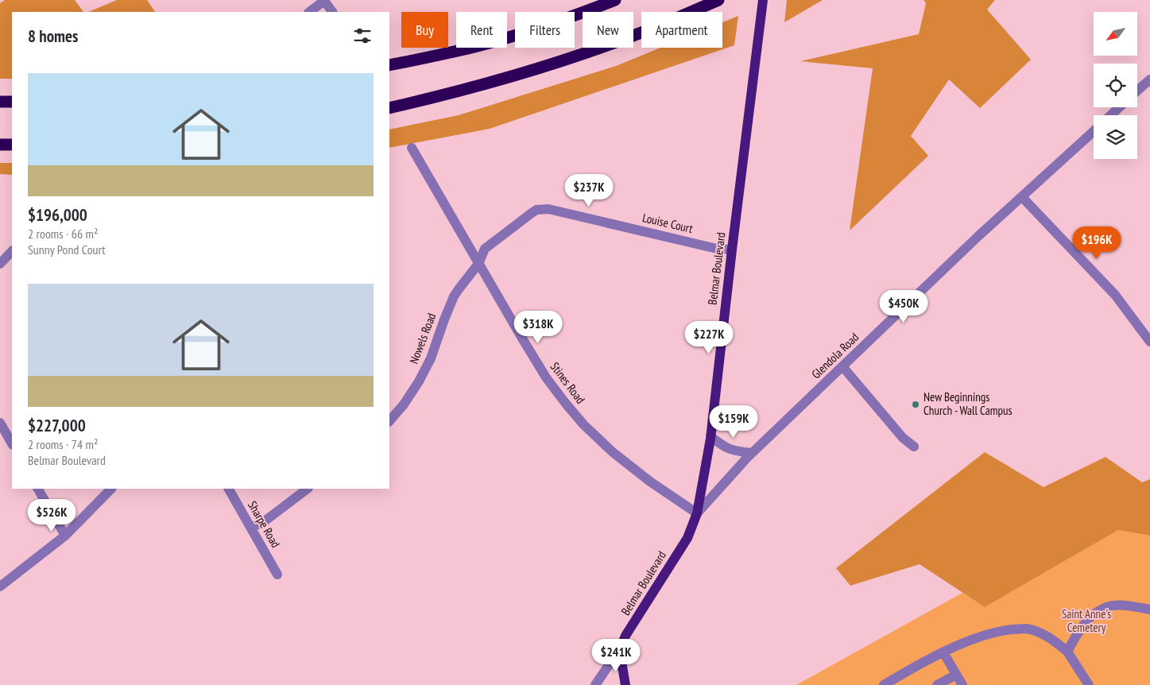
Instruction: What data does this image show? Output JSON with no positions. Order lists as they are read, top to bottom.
{
  "streets": {
    "main road": ["Belmar Boulevard"],
    "street": [
      "Louise Court",
      "Nowels Road",
      "Glendola Road",
      "Stines Road",
      "Sharpe Road"
    ]
  },
  "crossings": [
    ["Louise Court", "Belmar Boulevard"],
    ["Louise Court", "Nowels Road"],
    ["Louise Court", "Stines Road"],
    ["Belmar Boulevard", "Glendola Road"],
    ["Belmar Boulevard", "Stines Road"],
    ["Nowels Road", "Stines Road"],
    ["Glendola Road", "Stines Road"]
  ],
  "parks": ["Saint Anne's Cemetery"],
  "places": ["New Beginnings Church - Wall Campus"],
  "north": "bottom left",
  "page": {
    "chip": [
      "Buy",
      "Rent",
      "Filters",
      "New",
      "Apartment"
    ],
    "heading": "8 homes",
    "list": [
      {
        "name": "$196,000",
        "note": "2 rooms · 66 m² · Sunny Pond Court"
      },
      {
        "name": "$227,000",
        "note": "2 rooms · 74 m² · Belmar Boulevard"
      }
    ],
    "price": [
      "$237K",
      "$196K",
      "$450K",
      "$318K",
      "$227K",
      "$159K",
      "$526K",
      "$241K"
    ]
  }
}
